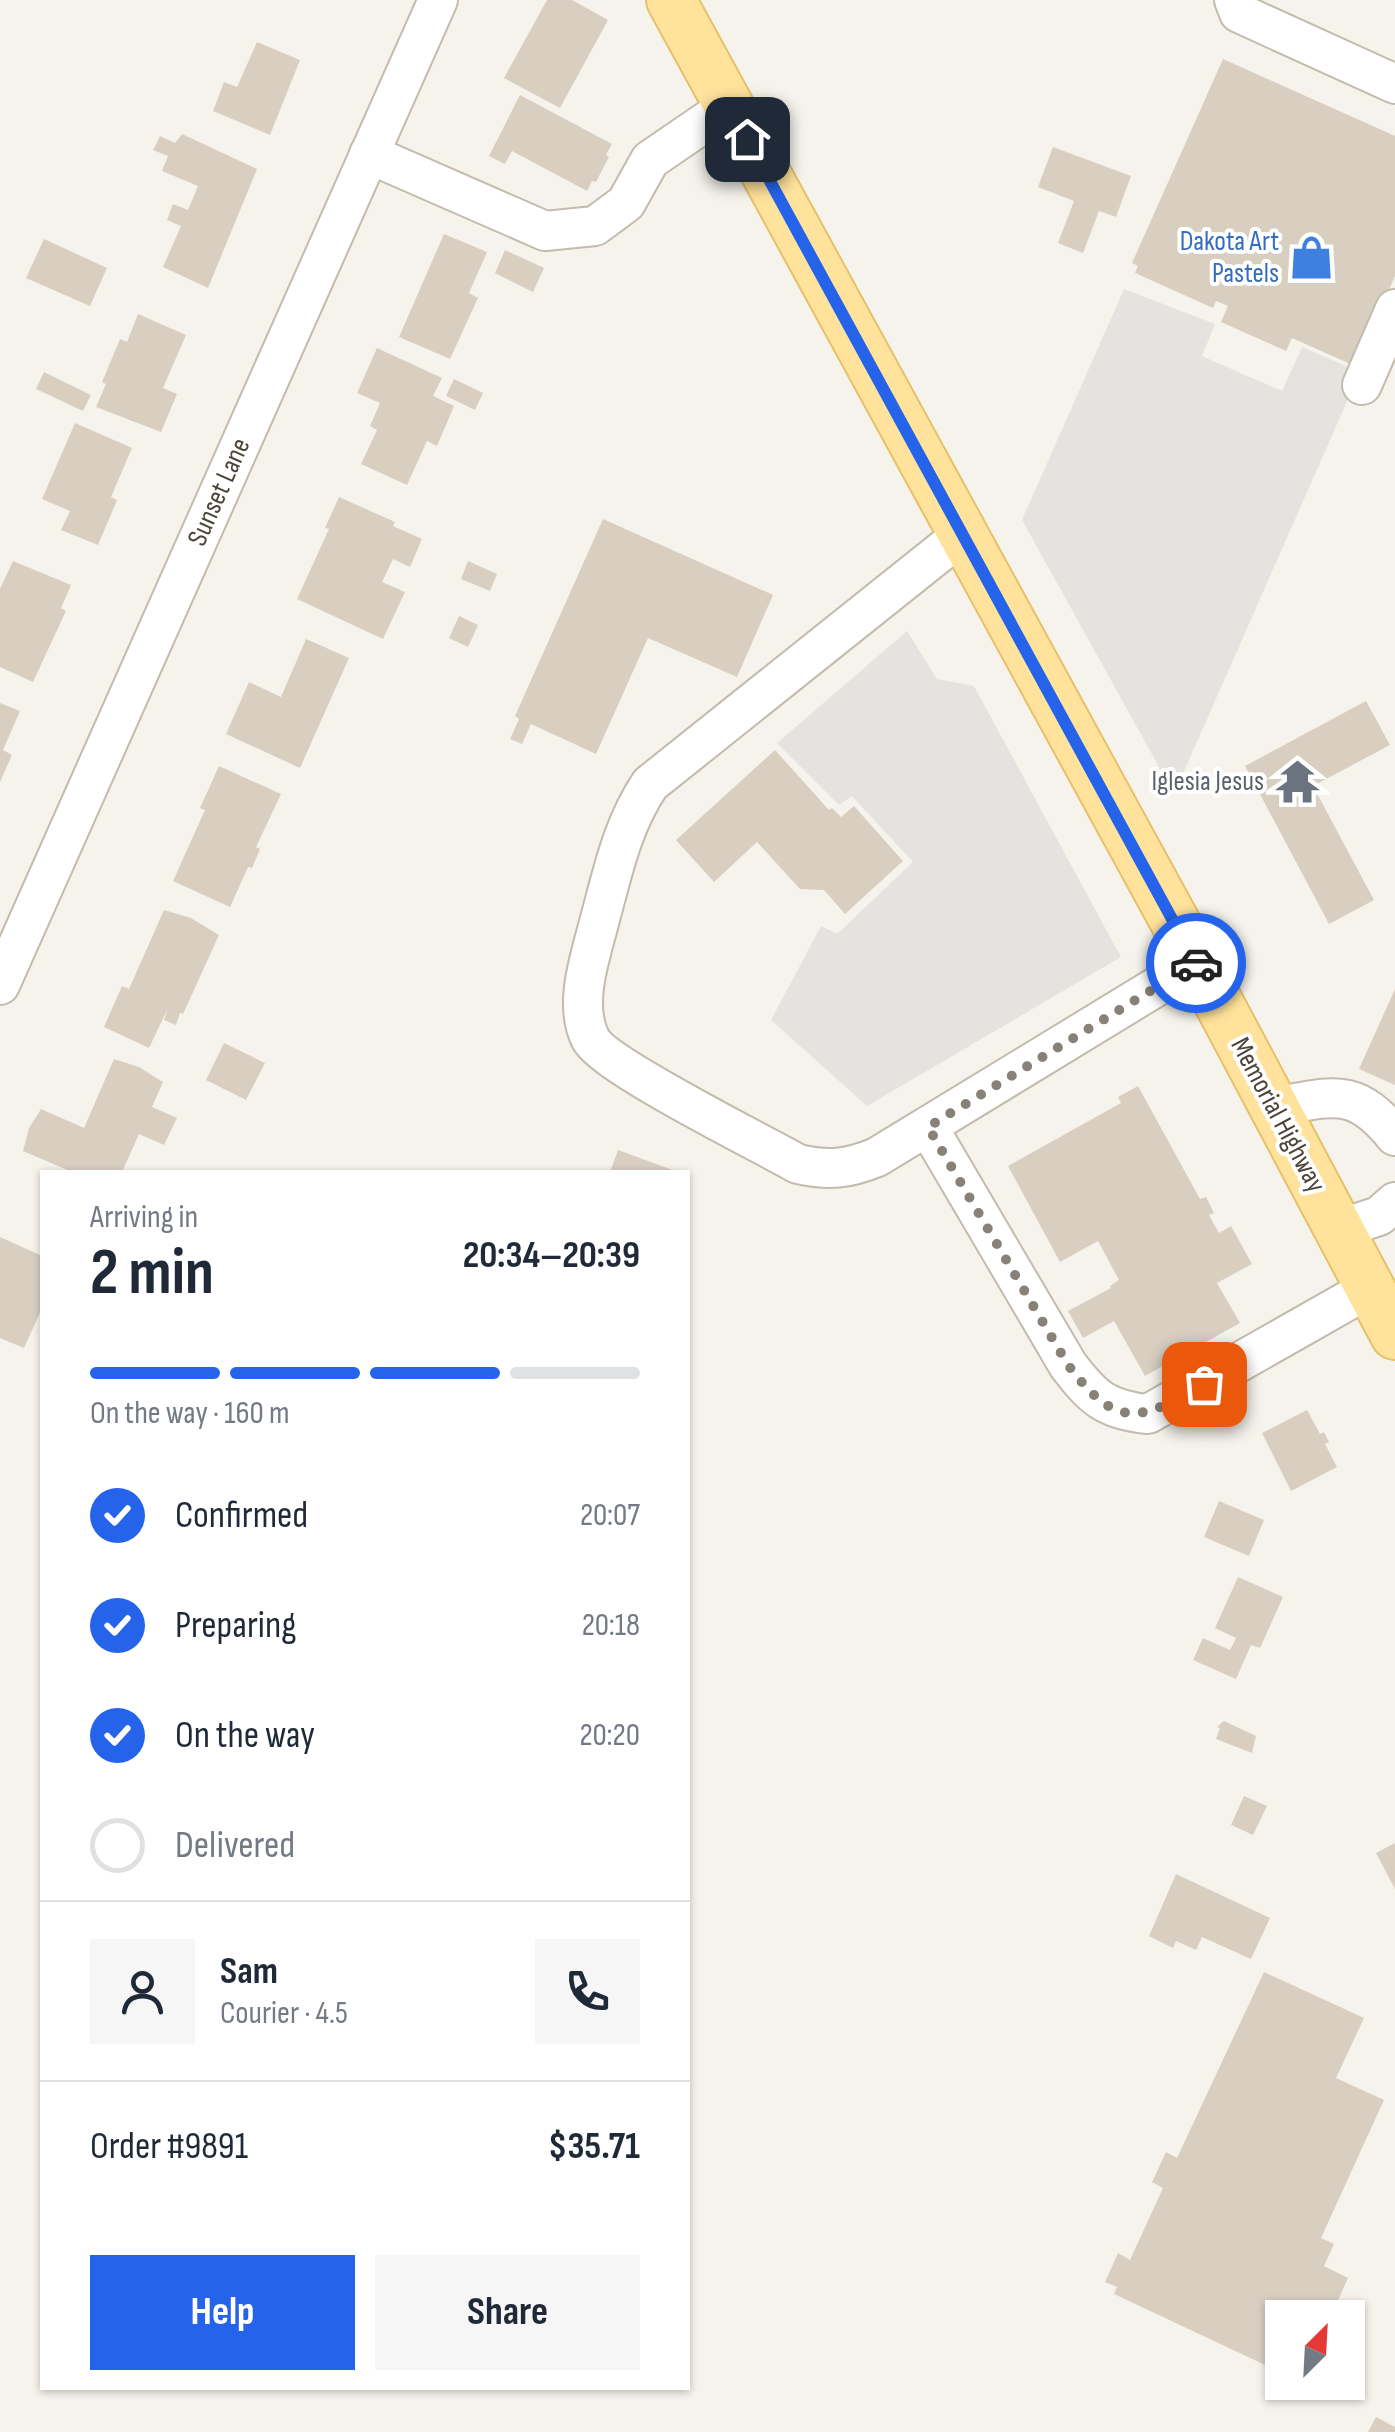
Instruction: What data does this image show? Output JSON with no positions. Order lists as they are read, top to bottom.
{
  "streets": {
    "main road": ["Memorial Highway"],
    "street": ["Sunset Lane"]
  },
  "places": {
    "shop": ["Dakota Art Pastels"],
    "temple": ["Iglesia Jesus"]
  },
  "north": "top right",
  "page": {
    "heading": ["2 min", "Arriving in", "20:34–20:39"],
    "panel": [
      "Sam",
      "Courier · 4.5",
      "Order #9891",
      "$35.71"
    ],
    "bar": "On the way · 160 m",
    "list": [
      ["Confirmed", "20:07"],
      ["Preparing", "20:18"],
      ["On the way", "20:20"],
      "Delivered"
    ],
    "buttons": ["Help", "Share"]
  }
}
